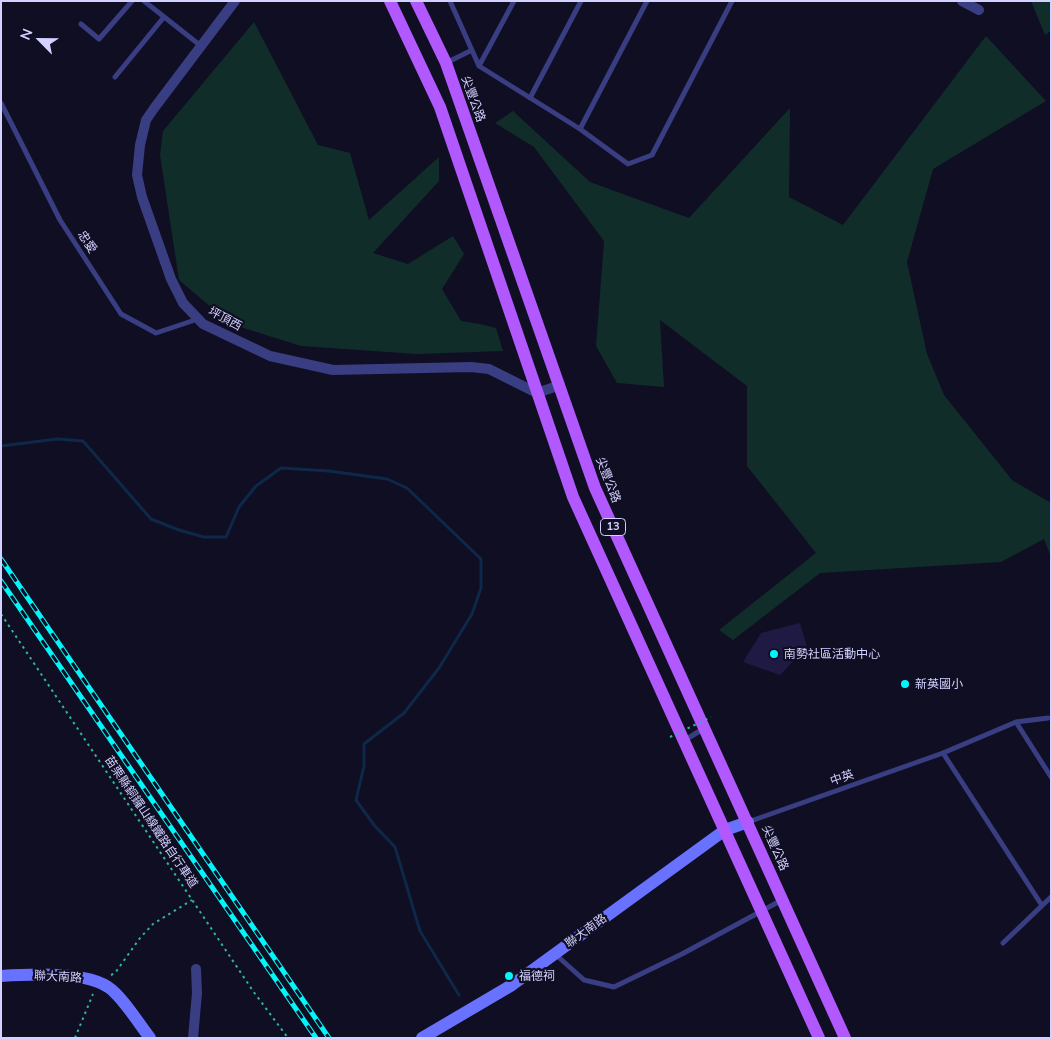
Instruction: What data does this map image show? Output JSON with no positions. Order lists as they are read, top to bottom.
{
  "streets": {
    "main road": ["尖豐公路", "13"],
    "street": ["坪頂西", "聯大南路"],
    "lane": ["忠愛", "中英"],
    "path": ["苗栗縣銅鑼山線鐵路自行車道"]
  },
  "crossings": [
    ["尖豐公路", "中英"],
    ["尖豐公路", "聯大南路"],
    ["忠愛", "坪頂西"],
    ["坪頂西", "13"],
    ["13", "聯大南路"],
    ["中英", "聯大南路"]
  ],
  "places": ["南勢社區活動中心", "新英國小", "福德祠"],
  "north": "top left"
}
